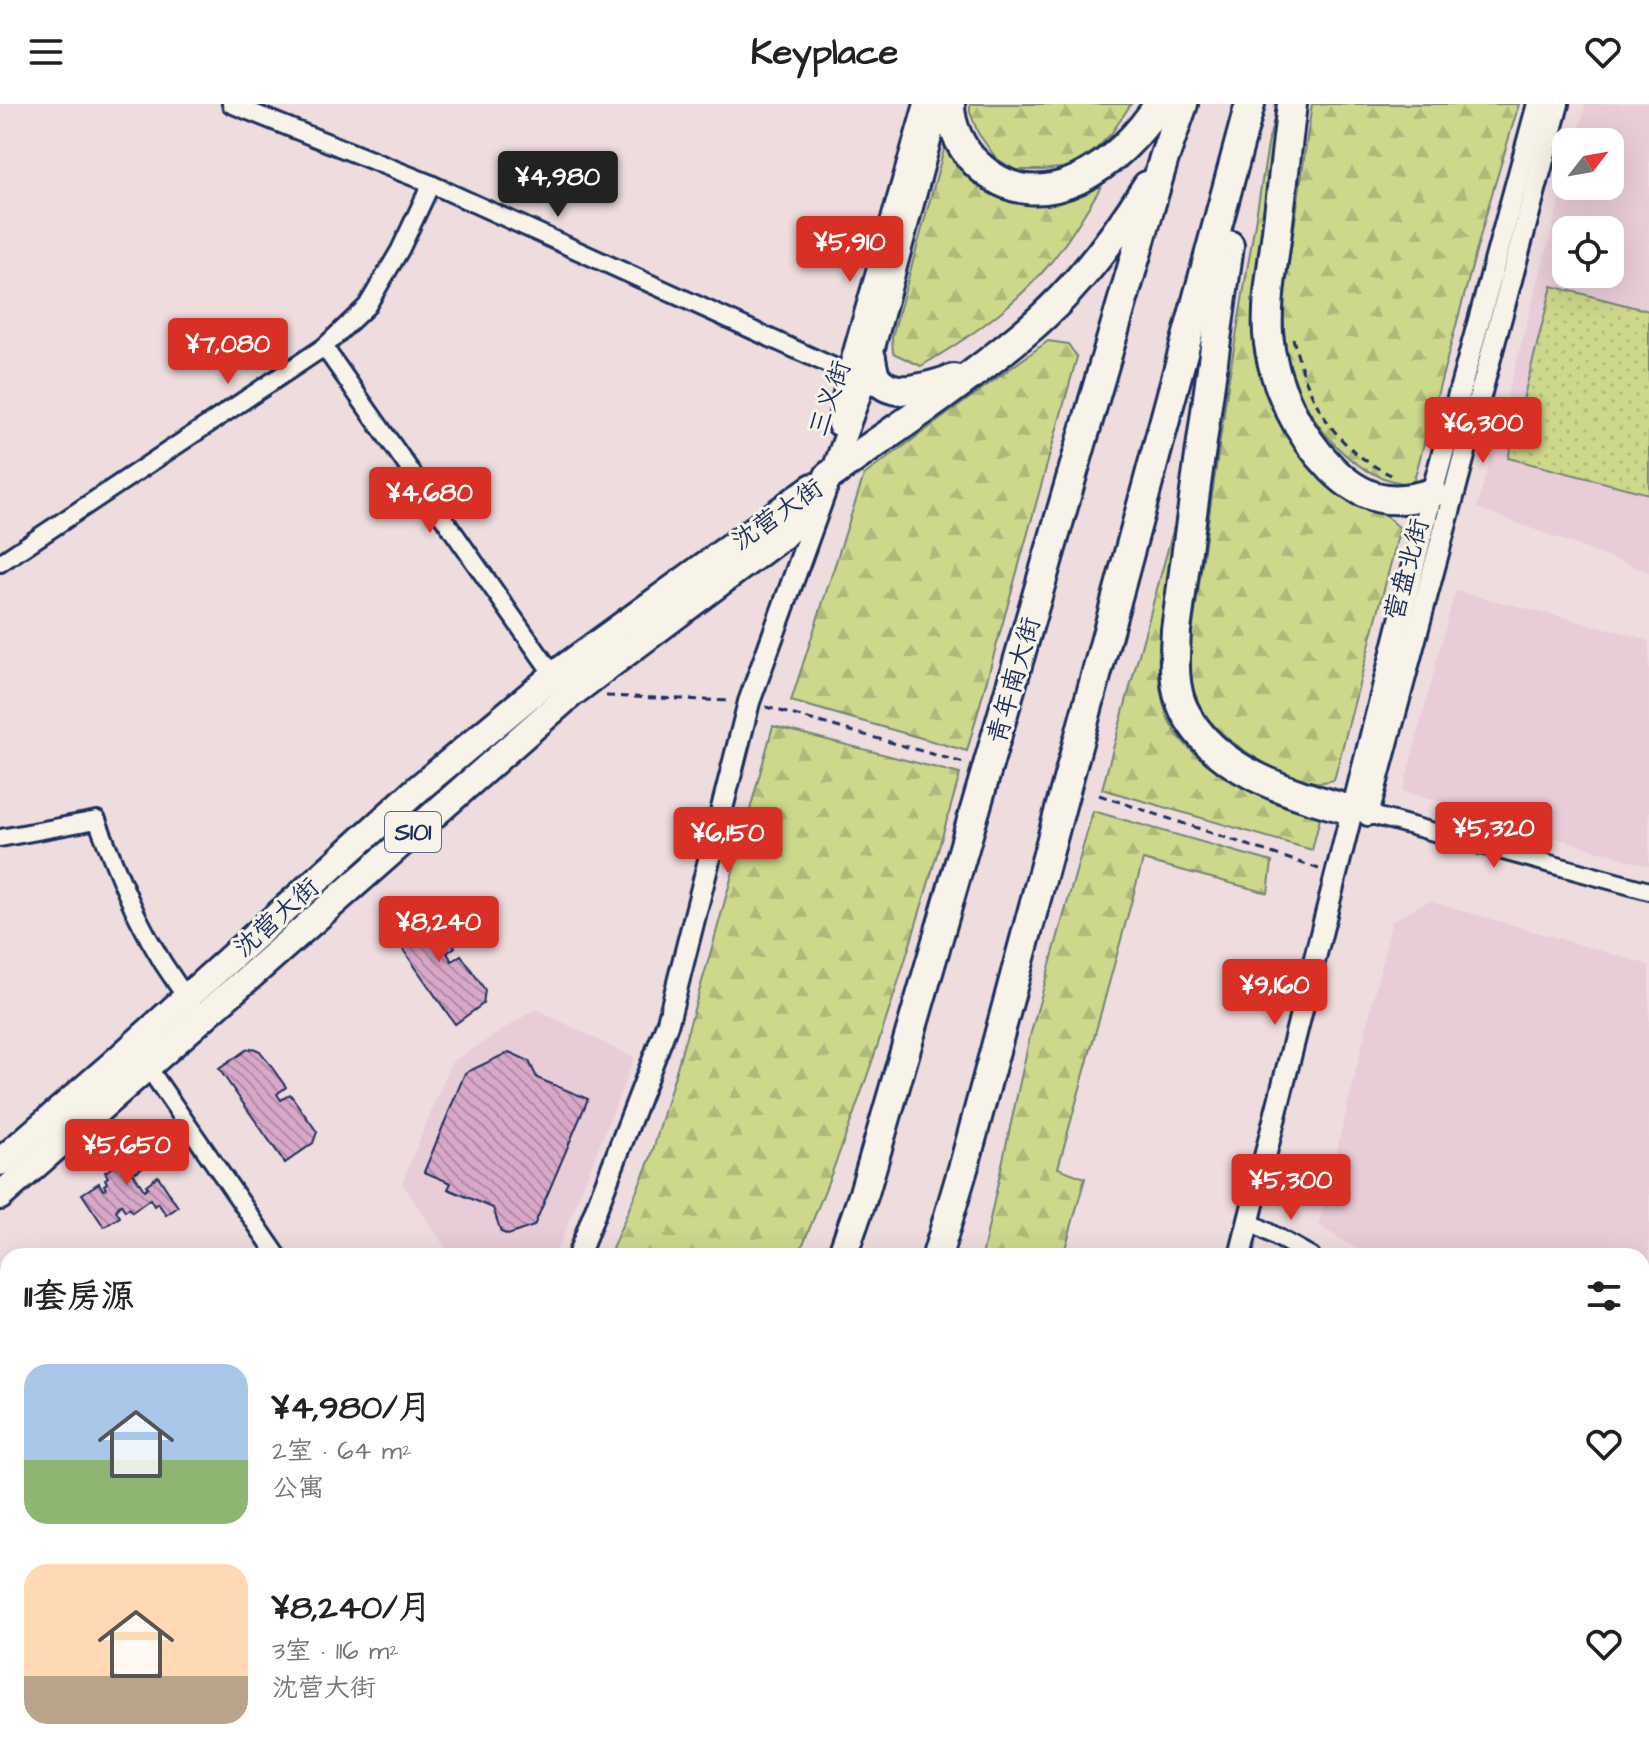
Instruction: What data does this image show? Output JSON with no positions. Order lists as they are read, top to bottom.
{
  "streets": {
    "highway": ["青年南大街"],
    "main road": ["沈营大街", "S101"],
    "street": ["三义街", "营盘北街"]
  },
  "crossings": [
    ["三义街", "沈营大街"]
  ],
  "north": "top right",
  "page": {
    "header": "Keyplace",
    "price": [
      "¥4,980",
      "¥5,910",
      "¥7,080",
      "¥6,300",
      "¥4,680",
      "¥5,320",
      "¥6,150",
      "¥8,240",
      "¥9,160",
      "¥5,650",
      "¥5,300"
    ],
    "heading": "11套房源",
    "list": [
      {
        "name": "¥4,980/月",
        "note": "2室 · 64 m² · 公寓"
      },
      {
        "name": "¥8,240/月",
        "note": "3室 · 116 m² · 沈营大街"
      }
    ]
  }
}
